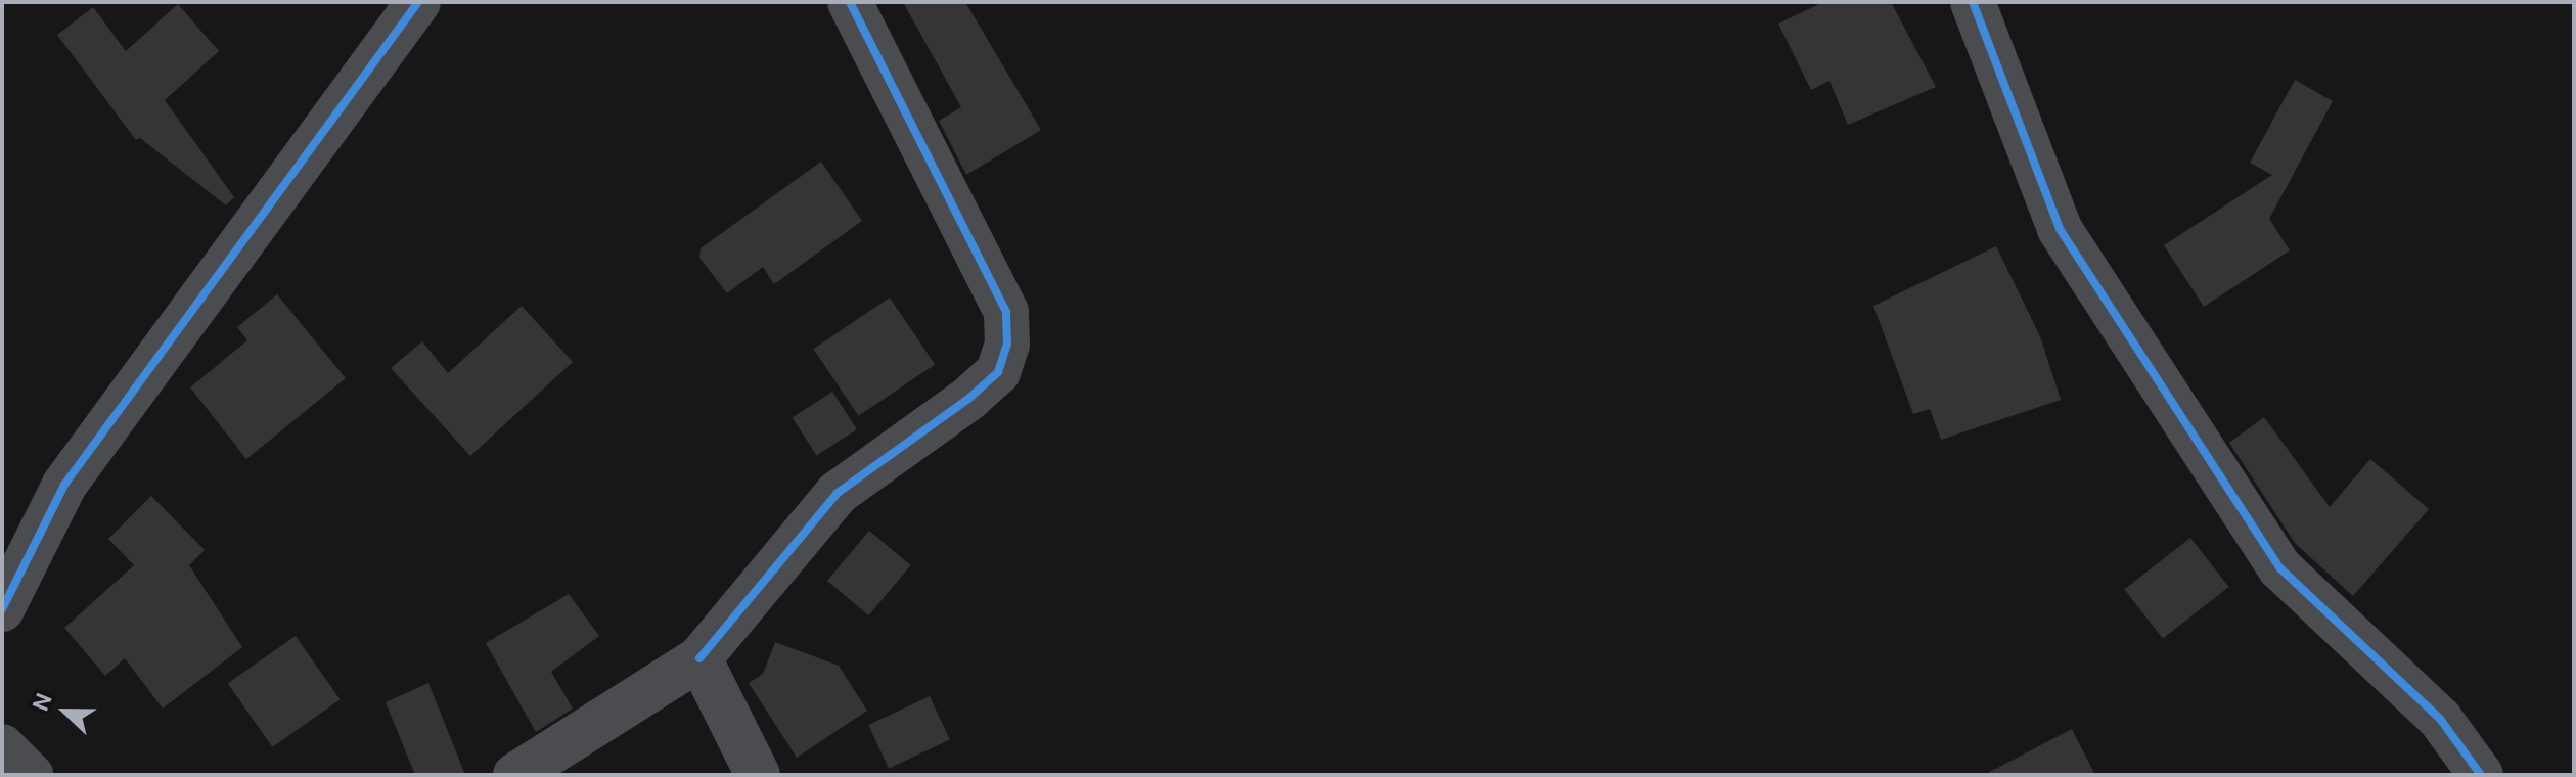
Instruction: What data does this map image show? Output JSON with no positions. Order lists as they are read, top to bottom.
{
  "north": "left"
}
